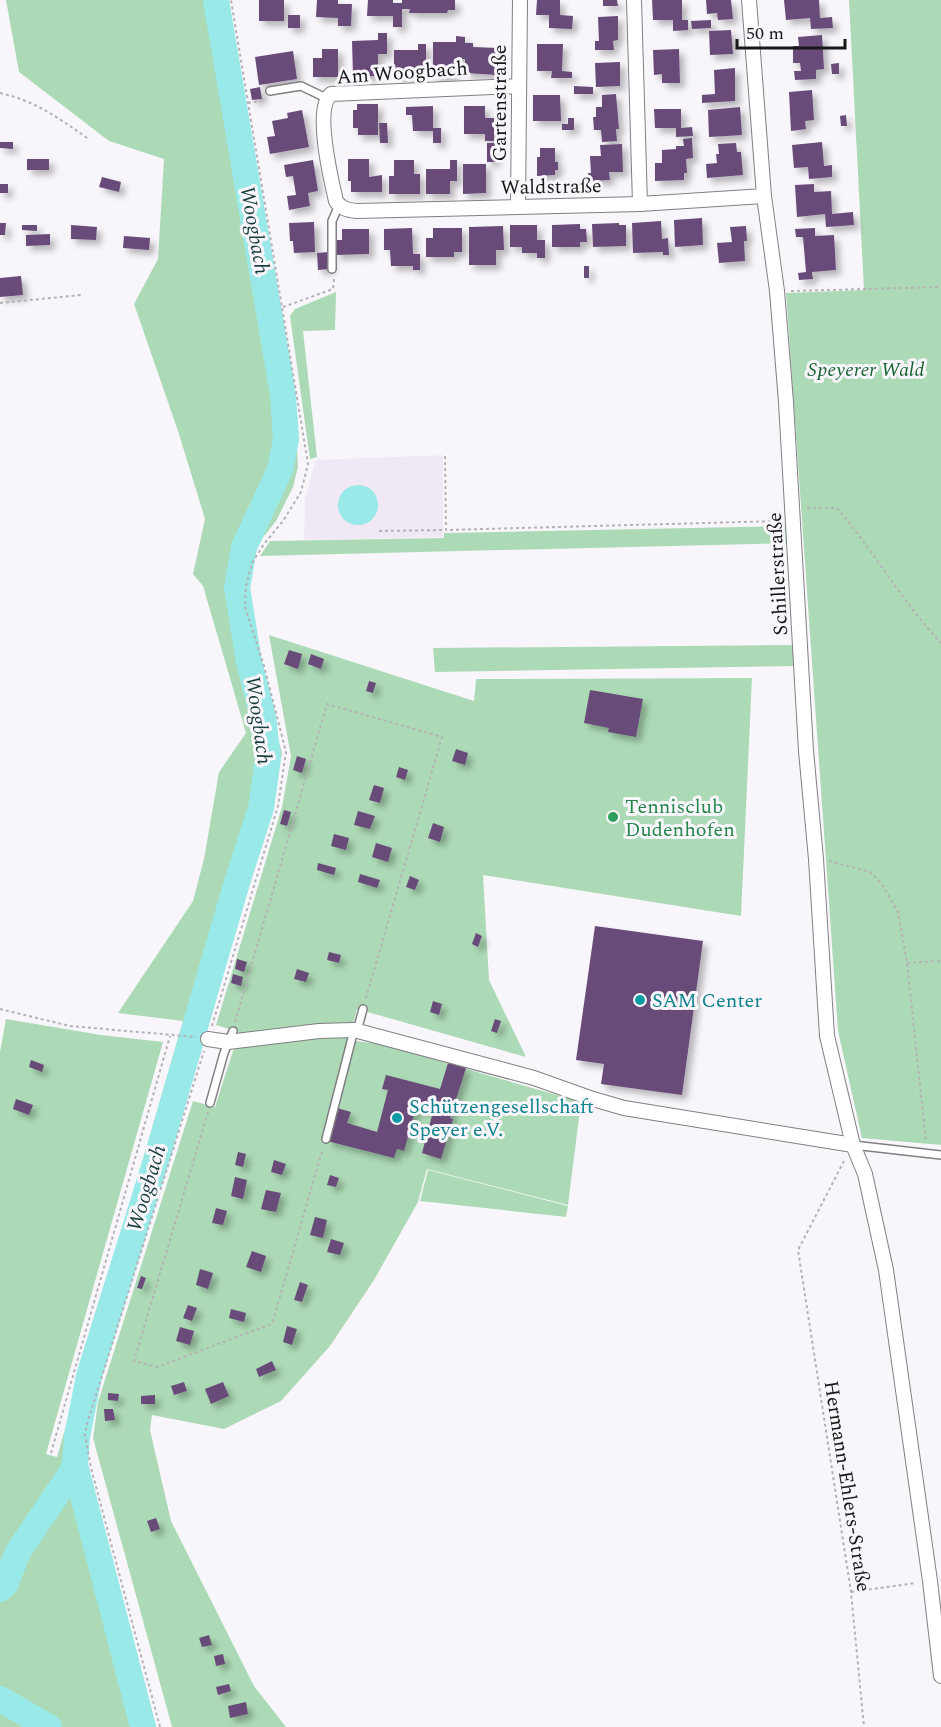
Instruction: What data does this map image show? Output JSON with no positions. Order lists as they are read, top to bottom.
{
  "streets": {
    "street": [
      "Am Woogbach",
      "Gartenstraße",
      "Waldstraße",
      "Schillerstraße"
    ],
    "path": ["Hermann-Ehlers-Straße"]
  },
  "crossings": [
    ["Am Woogbach", "Gartenstraße"],
    ["Am Woogbach", "Waldstraße"],
    ["Gartenstraße", "Waldstraße"],
    ["Waldstraße", "Schillerstraße"],
    ["Schillerstraße", "Hermann-Ehlers-Straße"]
  ],
  "water": ["Woogbach"],
  "parks": ["Speyerer Wald"],
  "places": ["Tennisclub Dudenhofen", "SAM Center", "Schützengesellschaft Speyer e.V."],
  "scale_bar": "50 m"
}
